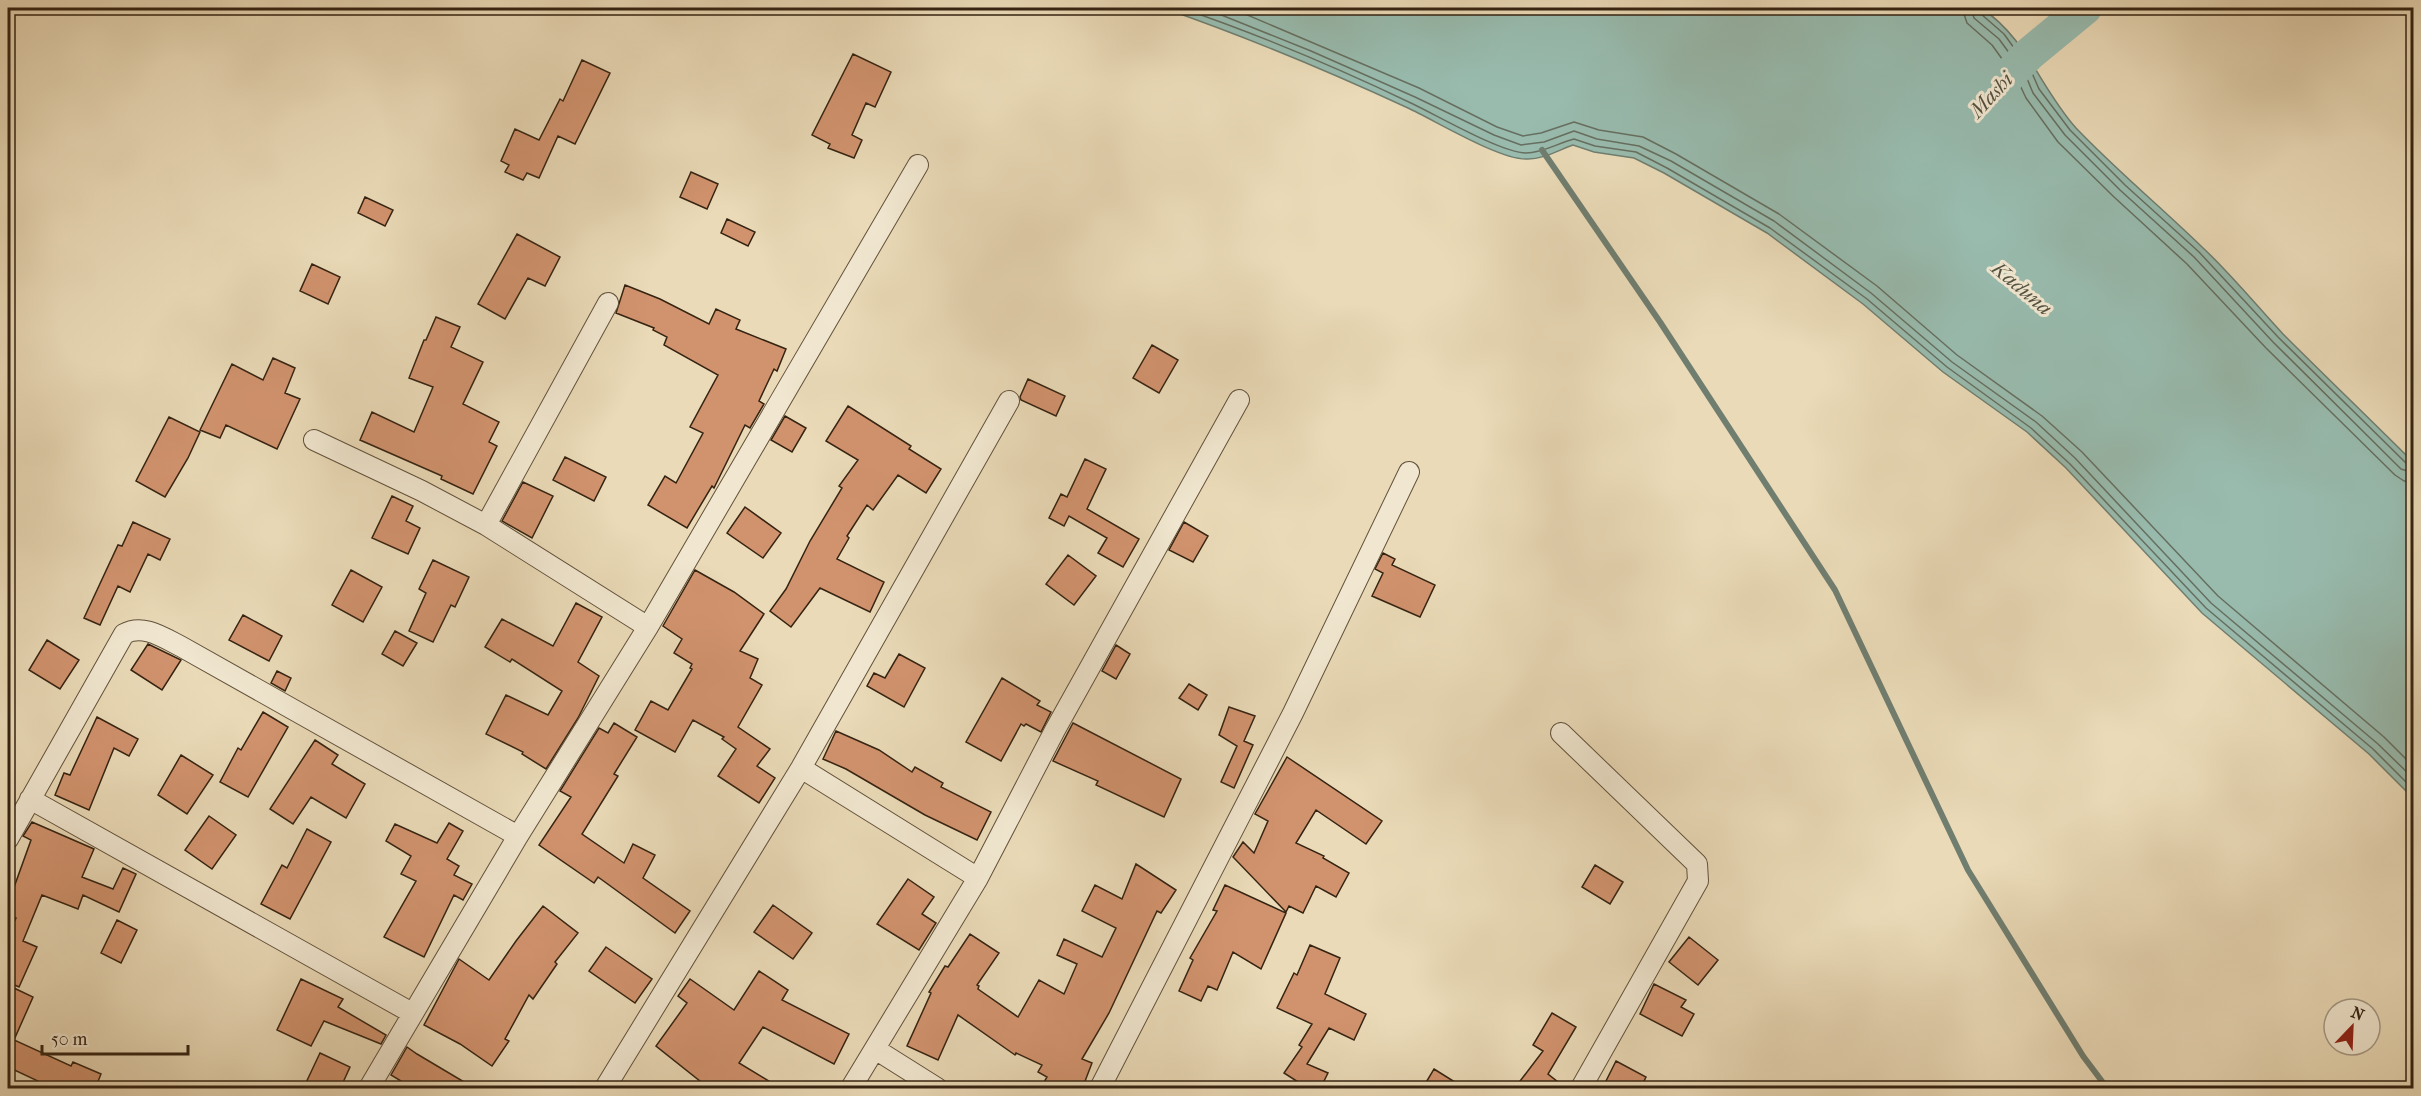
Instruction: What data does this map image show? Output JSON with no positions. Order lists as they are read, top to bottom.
{
  "water": ["Mashi", "Kaduna"],
  "scale_bar": "50 m",
  "north": "top right"
}
